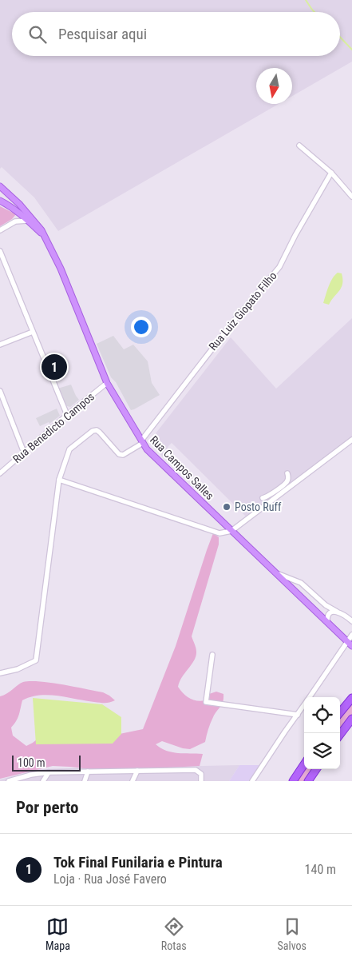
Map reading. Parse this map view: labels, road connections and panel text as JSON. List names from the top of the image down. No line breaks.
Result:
{"streets":{"main road":["Rua Campos Salles"],"street":["Rua Luiz Giopato Filho","Rua Benedicto Campos"]},"crossings":[["Rua Luiz Giopato Filho","Rua Campos Salles"],["Rua Benedicto Campos","Rua Campos Salles"]],"places":["Posto Ruff"],"scale_bar":"100 m","north":"bottom","page":{"search":"Pesquisar aqui","pins":"1","scale":"100 m","heading":"Por perto","list":[{"mark":"1","name":"Tok Final Funilaria e Pintura","note":"Loja · Rua José Favero","value":"140 m"}],"nav":["Mapa","Rotas","Salvos"]}}
